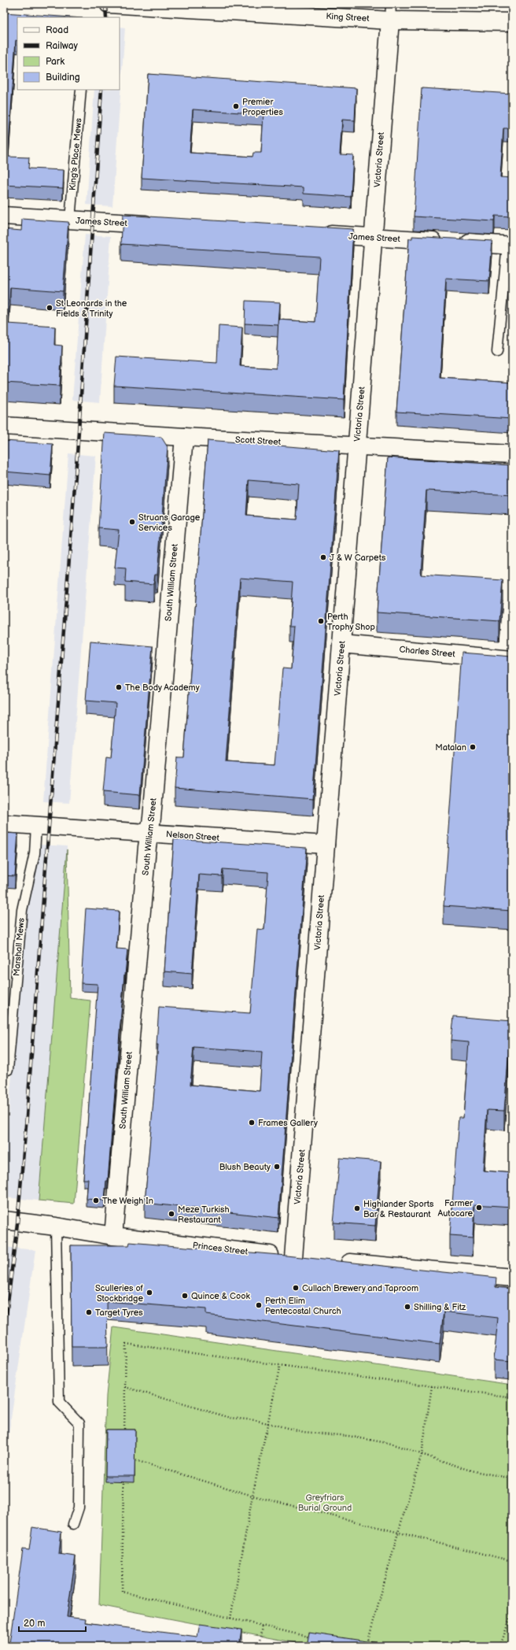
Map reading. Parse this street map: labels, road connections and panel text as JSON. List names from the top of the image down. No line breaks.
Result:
{"streets":{"street":["King Street","Victoria Street","James Street","Scott Street","South William Street","Charles Street","Nelson Street","Princes Street"],"lane":["King's Place Mews","Marshall Mews"]},"crossings":[["King Street","Victoria Street"],["King's Place Mews","James Street"],["Victoria Street","James Street"],["Victoria Street","Scott Street"],["Victoria Street","Charles Street"],["Victoria Street","Nelson Street"],["Victoria Street","Princes Street"],["Scott Street","South William Street"],["South William Street","Nelson Street"],["South William Street","Princes Street"],["Nelson Street","Marshall Mews"]],"parks":["Greyfriars Burial Ground"],"places":["Premier Properties","St Leonards in the Fields & Trinity","Struans Garage Services","J & W Carpets","Perth Trophy Shop","The Body Academy","Matalan","Frames Gallery","Blush Beauty","The Weigh In","Farmer Autocare","Highlander Sports Bar & Restaurant","Meze Turkish Restaurant","Cullach Brewery and Taproom","Sculleries of Stockbridge","Quince & Cook","Perth Elim Pentecostal Church","Shilling & Fitz","Target Tyres"],"legend":["Road","Railway","Park","Building"],"scale_bar":"20 m"}
